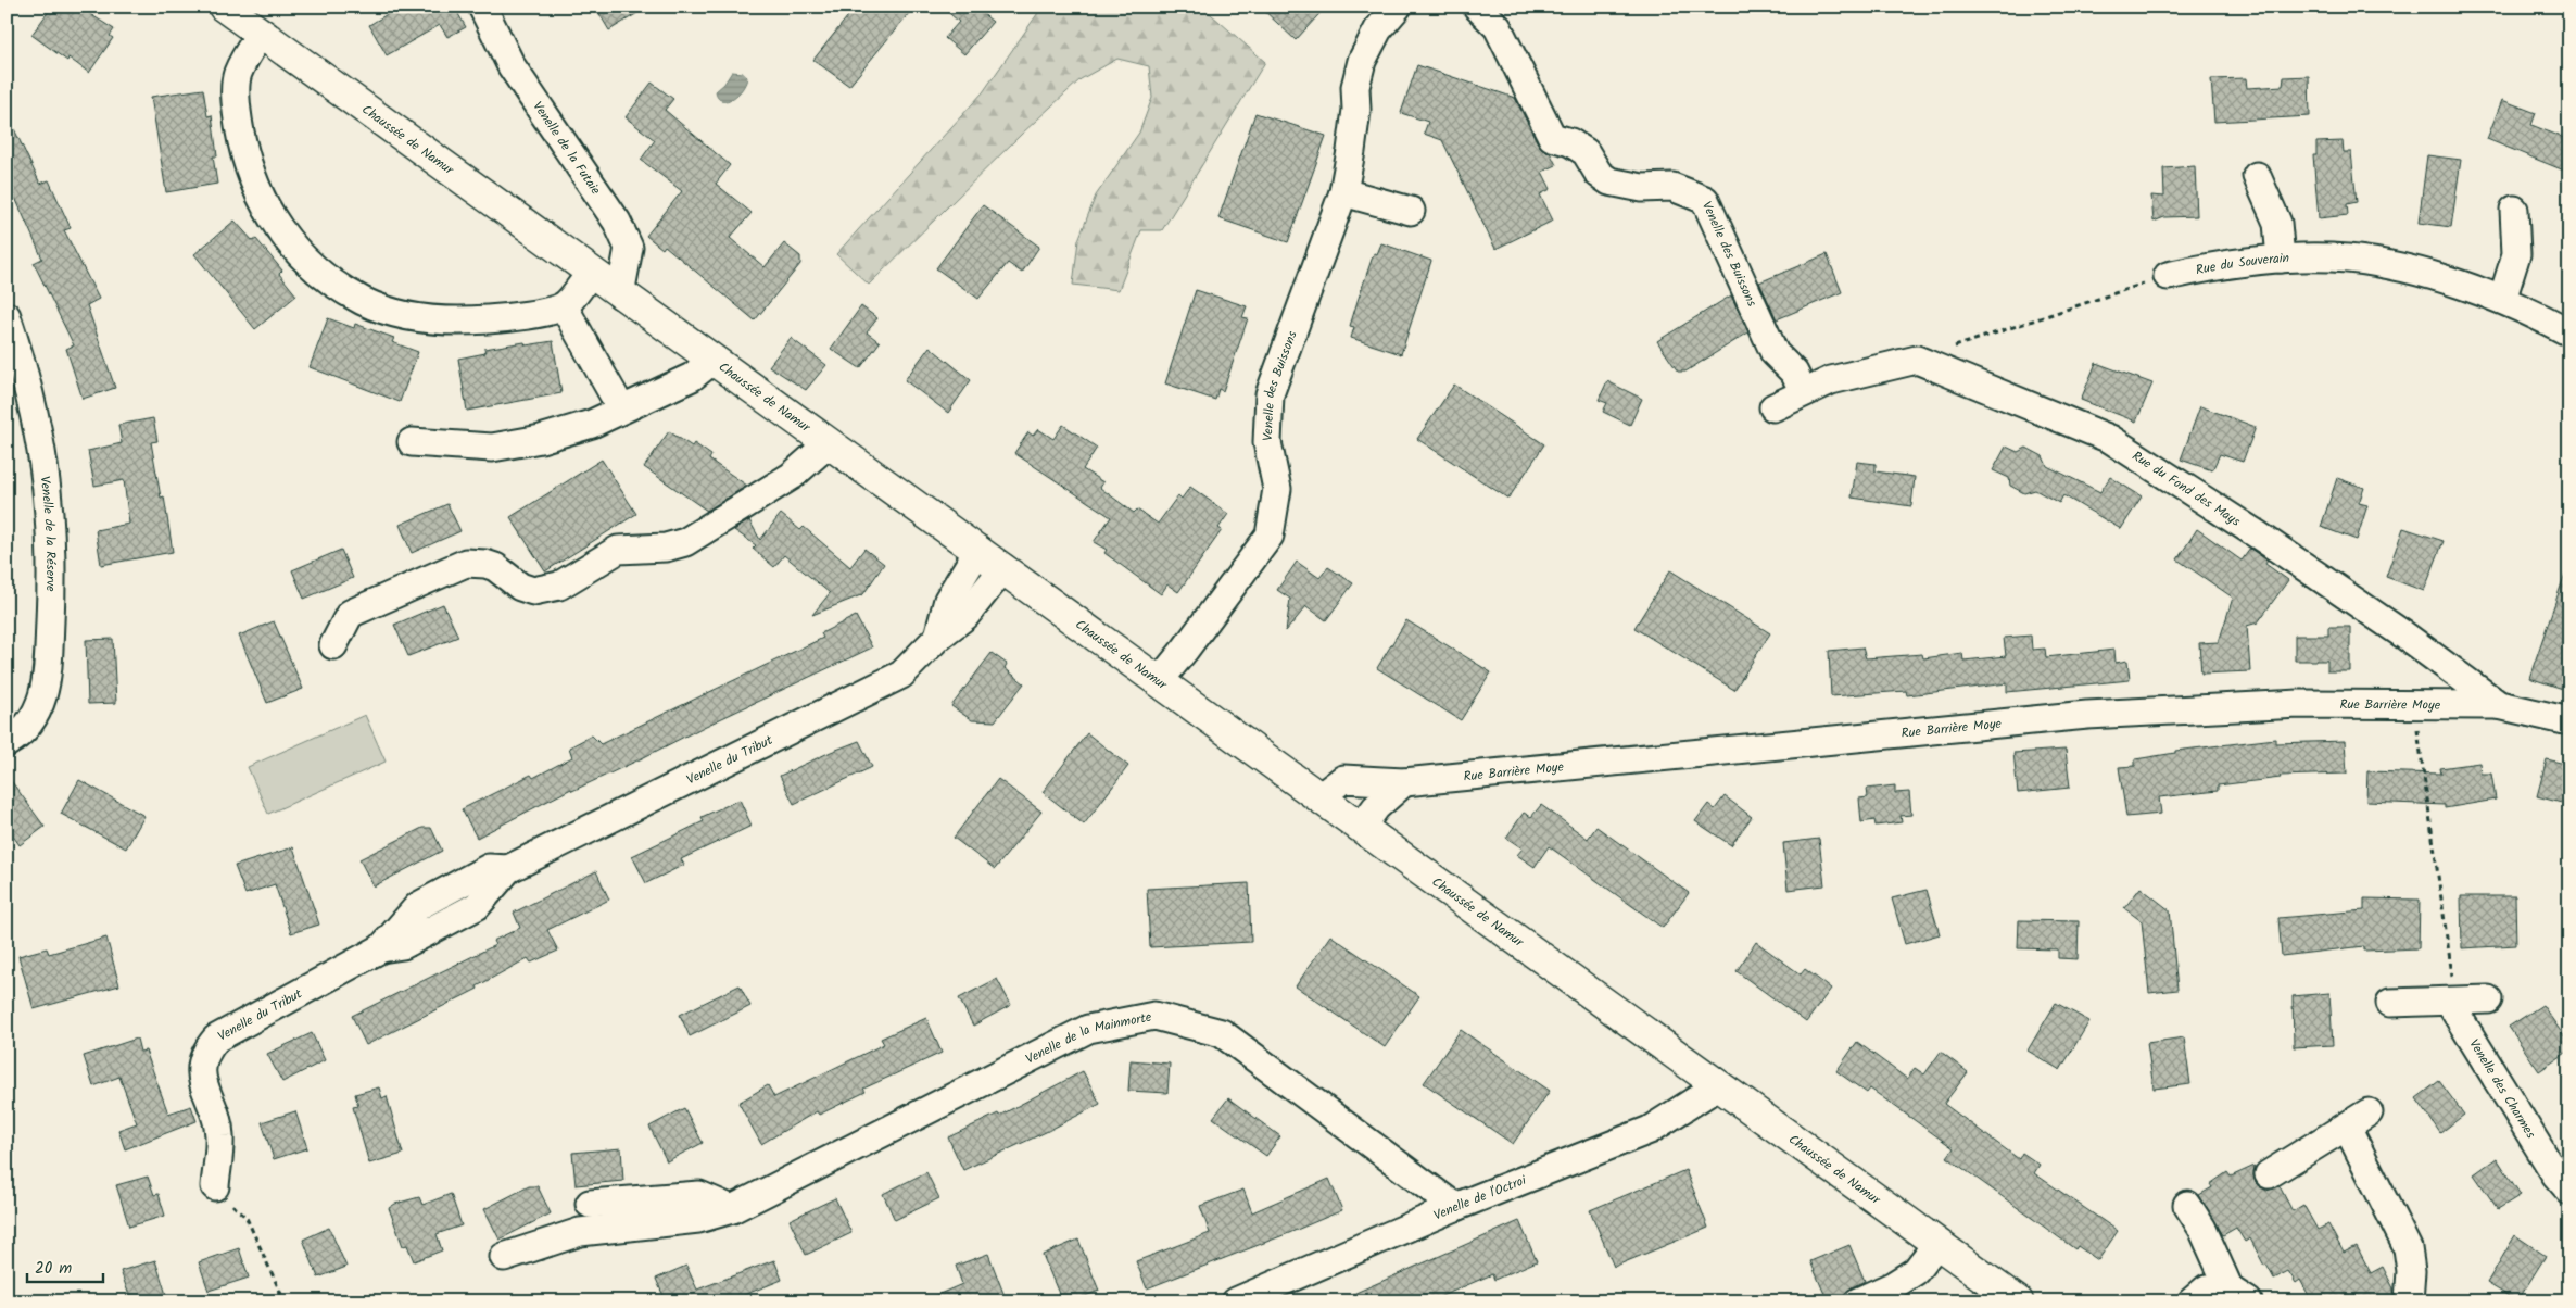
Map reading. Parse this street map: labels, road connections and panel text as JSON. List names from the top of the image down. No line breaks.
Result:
{"streets":{"main road":["Chaussée de Namur"],"street":["Venelle de la Futaie","Venelle des Buissons","Rue du Souverain","Rue du Fond des Mays","Venelle de la Réserve","Rue Barrière Moye","Venelle du Tribut","Venelle de la Mainmorte","Venelle des Charmes","Venelle de l'Octroi"]},"crossings":[["Chaussée de Namur","Venelle de la Futaie"],["Chaussée de Namur","Venelle des Buissons"],["Chaussée de Namur","Rue Barrière Moye"],["Chaussée de Namur","Venelle du Tribut"],["Chaussée de Namur","Venelle de l'Octroi"],["Rue du Fond des Mays","Rue Barrière Moye"],["Venelle de la Mainmorte","Venelle de l'Octroi"]],"scale_bar":"20 m"}
